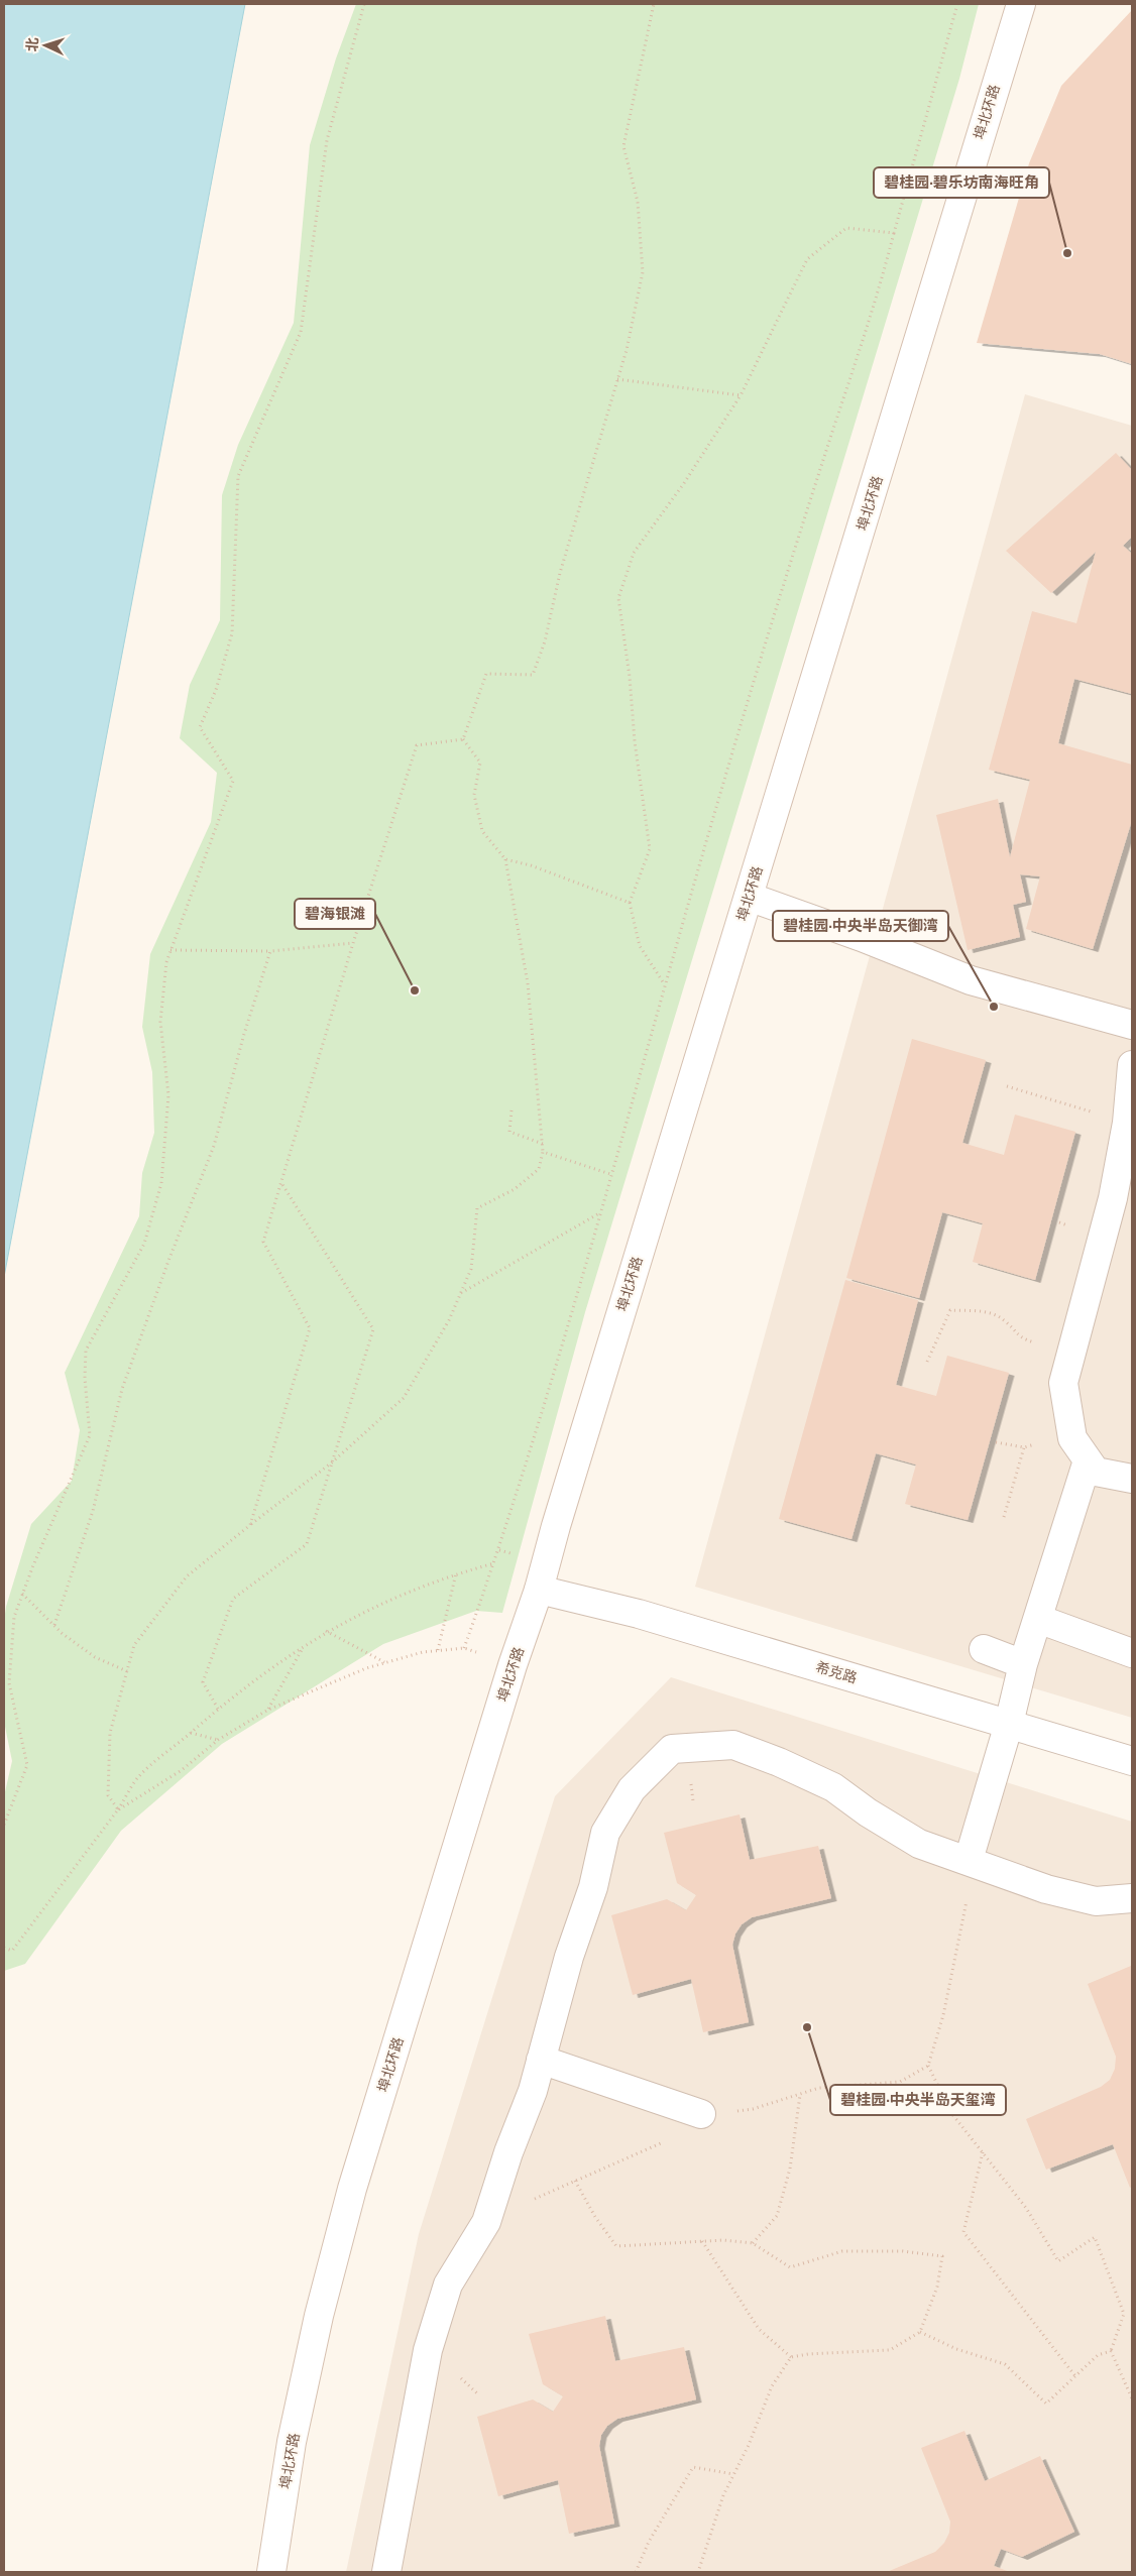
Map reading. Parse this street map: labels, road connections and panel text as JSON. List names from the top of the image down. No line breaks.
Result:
{"streets":{"street":["埠北环路","希克路"]},"crossings":[["埠北环路","希克路"]],"places":["碧桂园·碧乐坊南海旺角","碧海银滩","碧桂园·中央半岛天御湾","碧桂园·中央半岛天玺湾"],"north":"left"}
